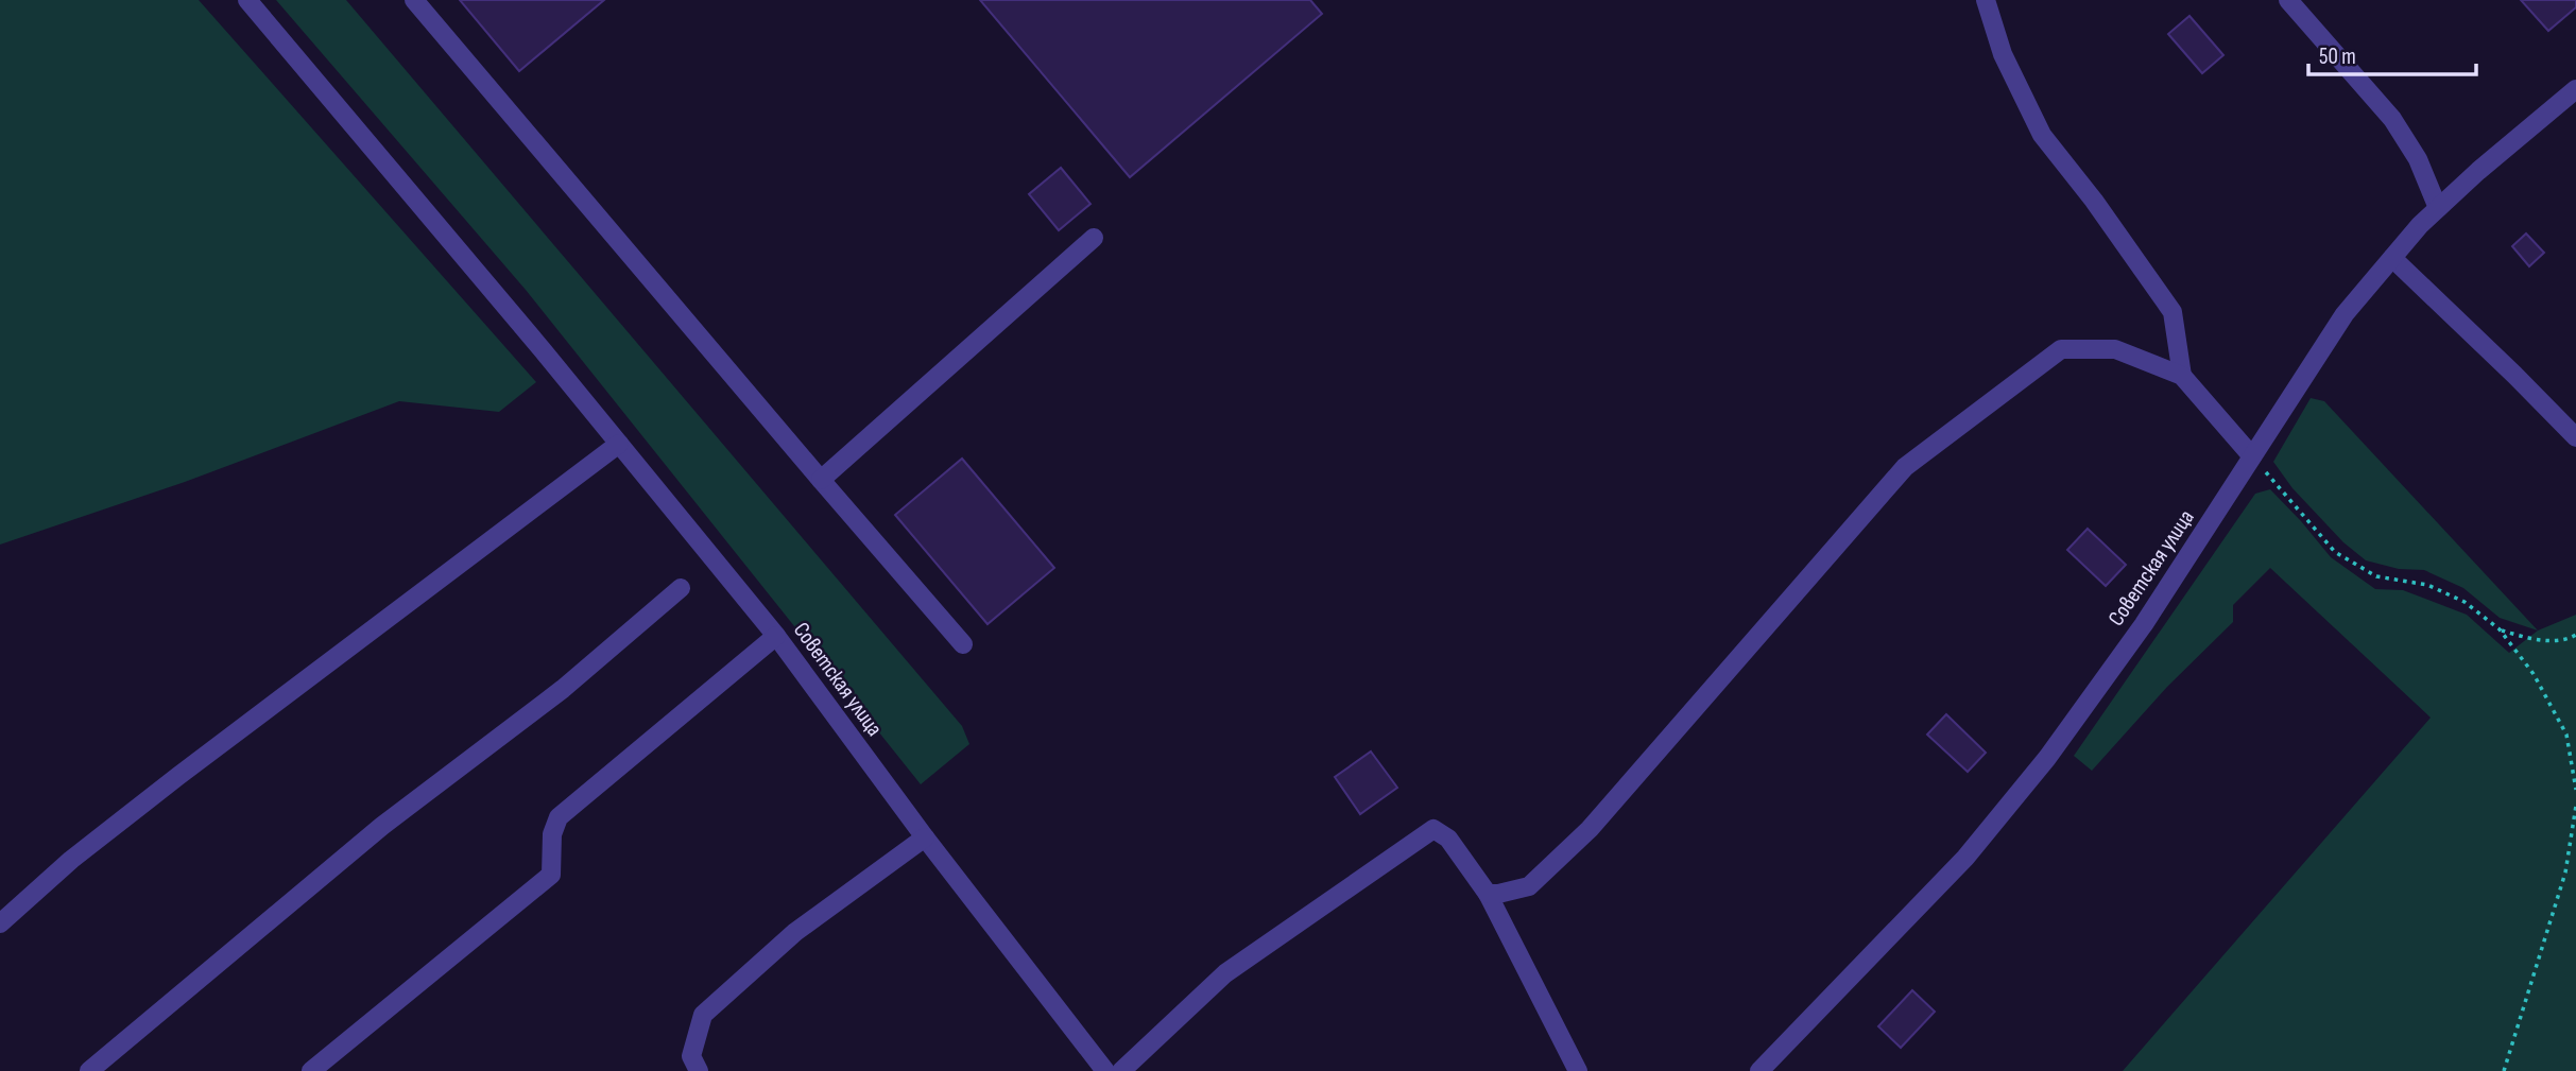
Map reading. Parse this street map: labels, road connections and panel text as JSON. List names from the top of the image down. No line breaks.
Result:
{"streets":{"street":["Советская улица"]},"scale_bar":"50 m"}
